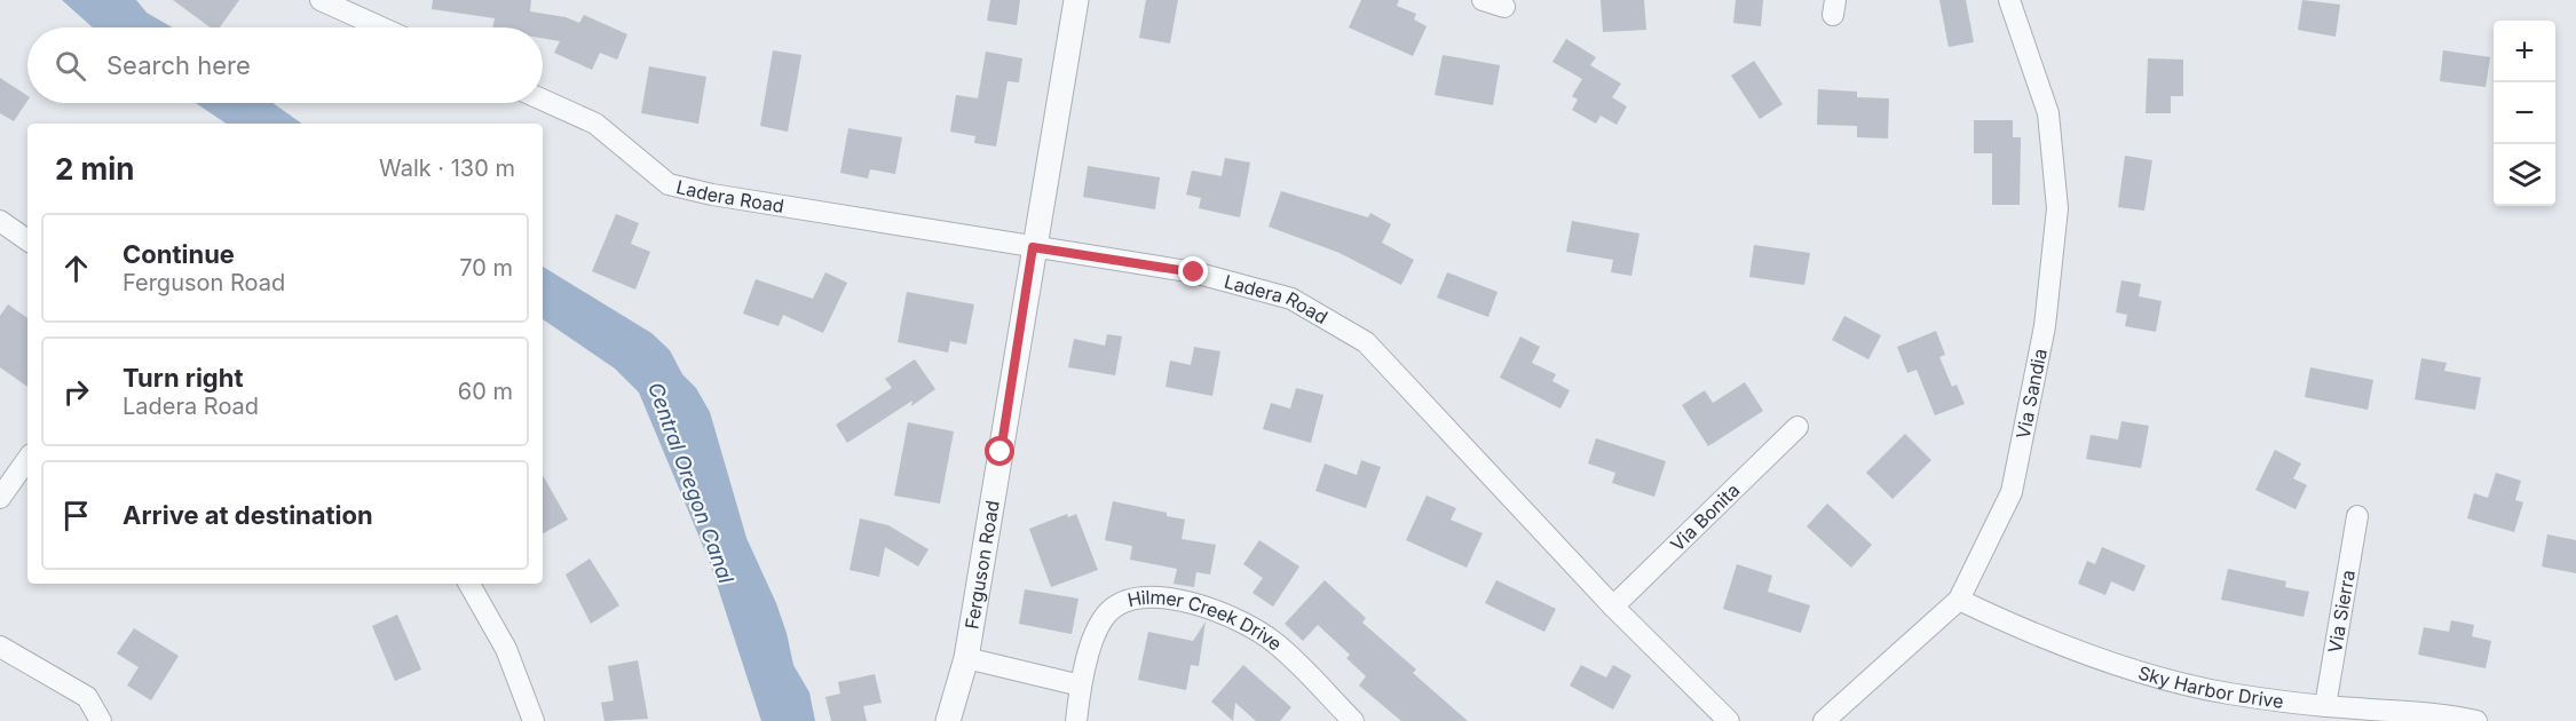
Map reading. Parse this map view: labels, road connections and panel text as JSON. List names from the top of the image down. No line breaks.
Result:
{"streets":{"street":["Ladera Road","Via Sandia","Via Bonita","Ferguson Road","Via Sierra","Hilmer Creek Drive","Sky Harbor Drive"]},"crossings":[["Ladera Road","Via Bonita"],["Ladera Road","Ferguson Road"],["Via Sandia","Sky Harbor Drive"],["Via Sierra","Sky Harbor Drive"]],"water":["Central Oregon Canal"],"page":{"map_buttons":["+","−"],"search":"Search here","heading":["2 min","Walk · 130 m"],"list":[["Continue","Ferguson Road","70 m"],["Turn right","Ladera Road","60 m"],"Arrive at destination"]}}
